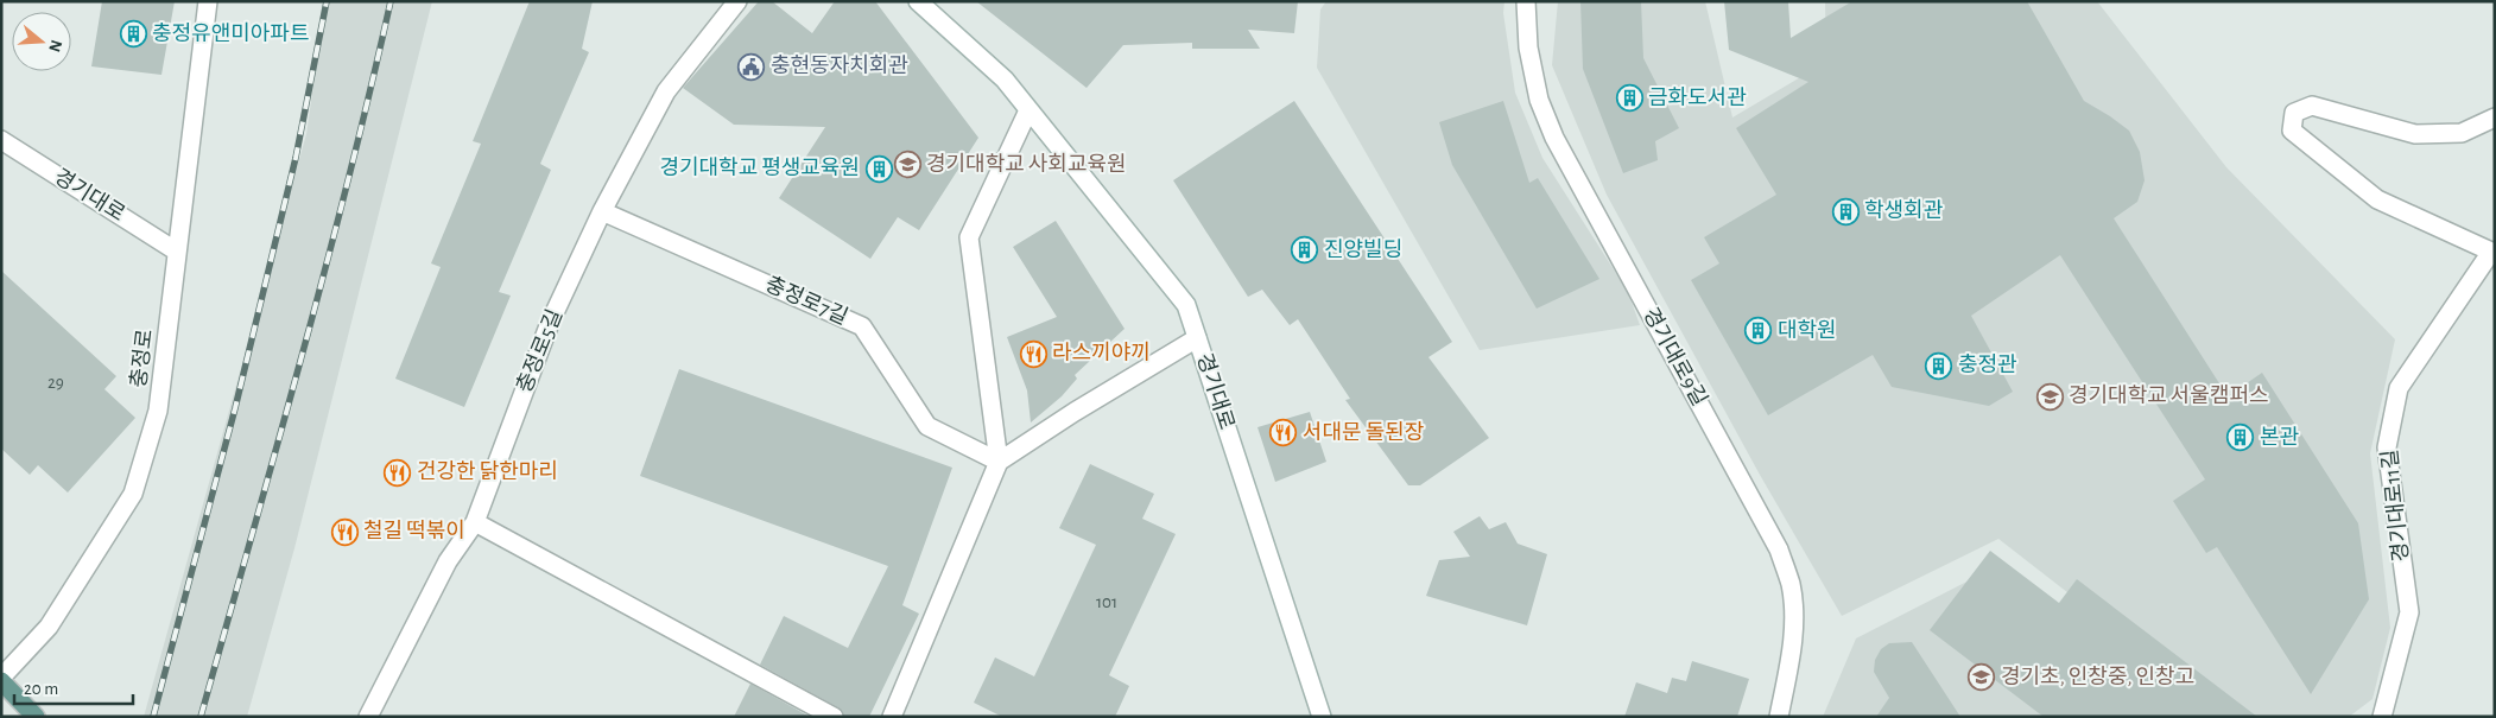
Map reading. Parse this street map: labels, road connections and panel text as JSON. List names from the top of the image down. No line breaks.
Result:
{"streets":{"main road":["충정로"],"street":["경기대로","충정로7길","충정로5길","경기대로9길","경기대로11길"]},"crossings":[["경기대로","충정로"],["충정로7길","충정로5길"]],"places":{"building":["충정유앤미아파트","금화도서관","경기대학교 평생교육원","학생회관","진양빌딩","대학원","충정관","본관"],"public building":["충현동자치회관"],"school or university":["경기대학교 사회교육원","경기대학교 서울캠퍼스","경기초, 인창중, 인창고"],"restaurant":["라스끼야끼","서대문 돌된장","건강한 닭한마리","철길 떡볶이"]},"house_numbers":["29","101"],"scale_bar":"20 m","north":"right"}
